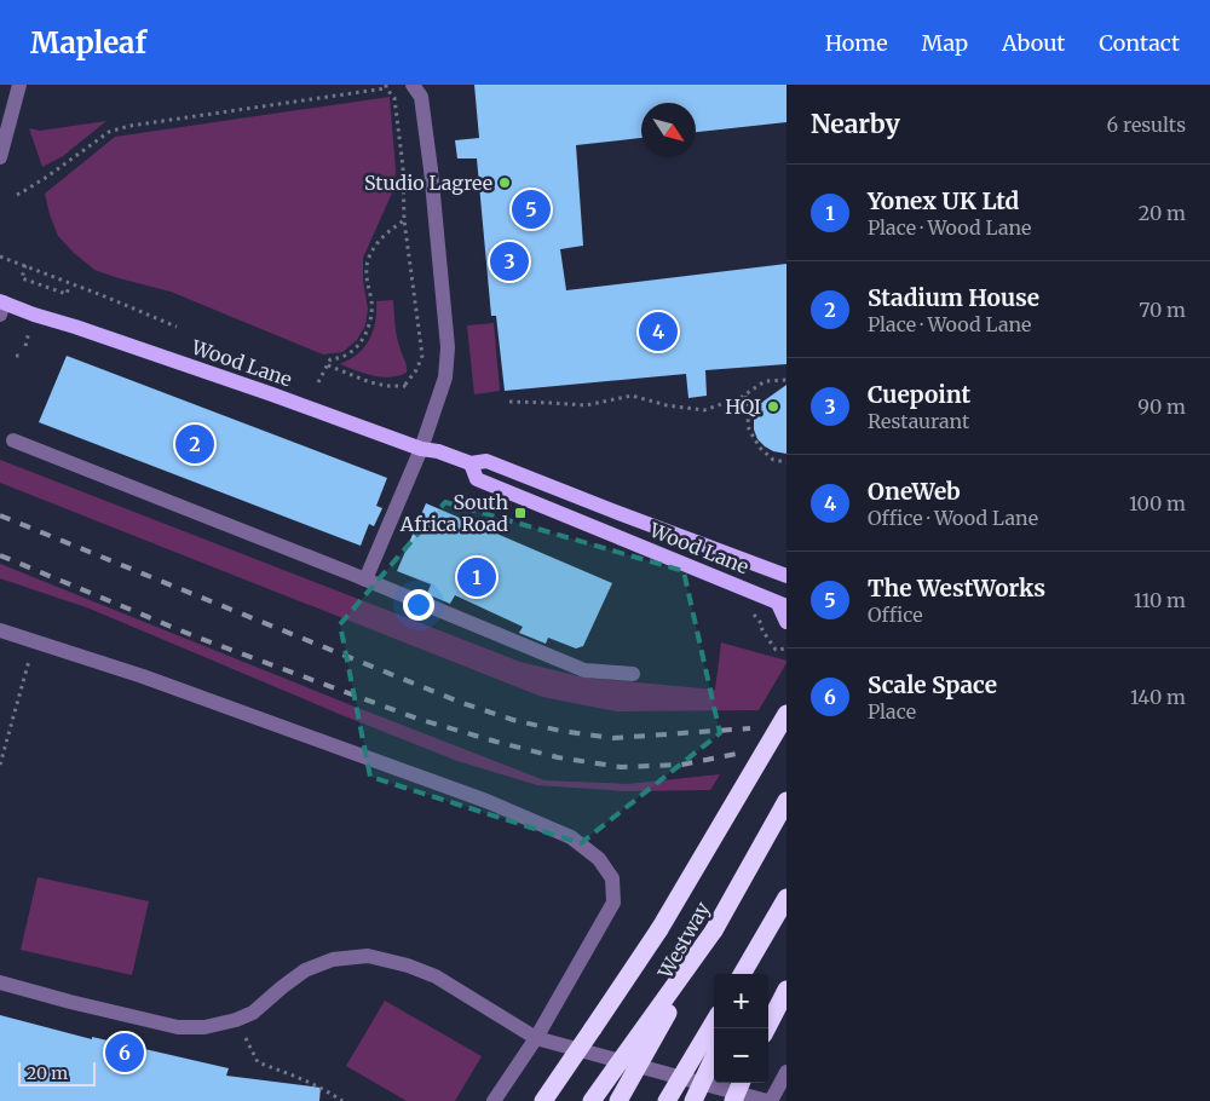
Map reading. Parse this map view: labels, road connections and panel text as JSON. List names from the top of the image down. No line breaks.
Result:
{"streets":{"highway":["Westway"],"main road":["Wood Lane"]},"places":{"other":["Studio Lagree","HQI"],"transit":["South Africa Road"]},"scale_bar":"20 m","north":"bottom right","page":{"header":"Mapleaf","nav":["Home","Map","About","Contact"],"heading":["Nearby","6 results"],"list":[{"mark":"1","name":"Yonex UK Ltd","note":"Place · Wood Lane","value":"20 m"},{"mark":"2","name":"Stadium House","note":"Place · Wood Lane","value":"70 m"},{"mark":"3","name":"Cuepoint","note":"Restaurant","value":"90 m"},{"mark":"4","name":"OneWeb","note":"Office · Wood Lane","value":"100 m"},{"mark":"5","name":"The WestWorks","note":"Office","value":"110 m"},{"mark":"6","name":"Scale Space","note":"Place","value":"140 m"}],"pins":["5","3","4","2","1","6"],"map_buttons":["+","−"],"scale":"20 m"}}
